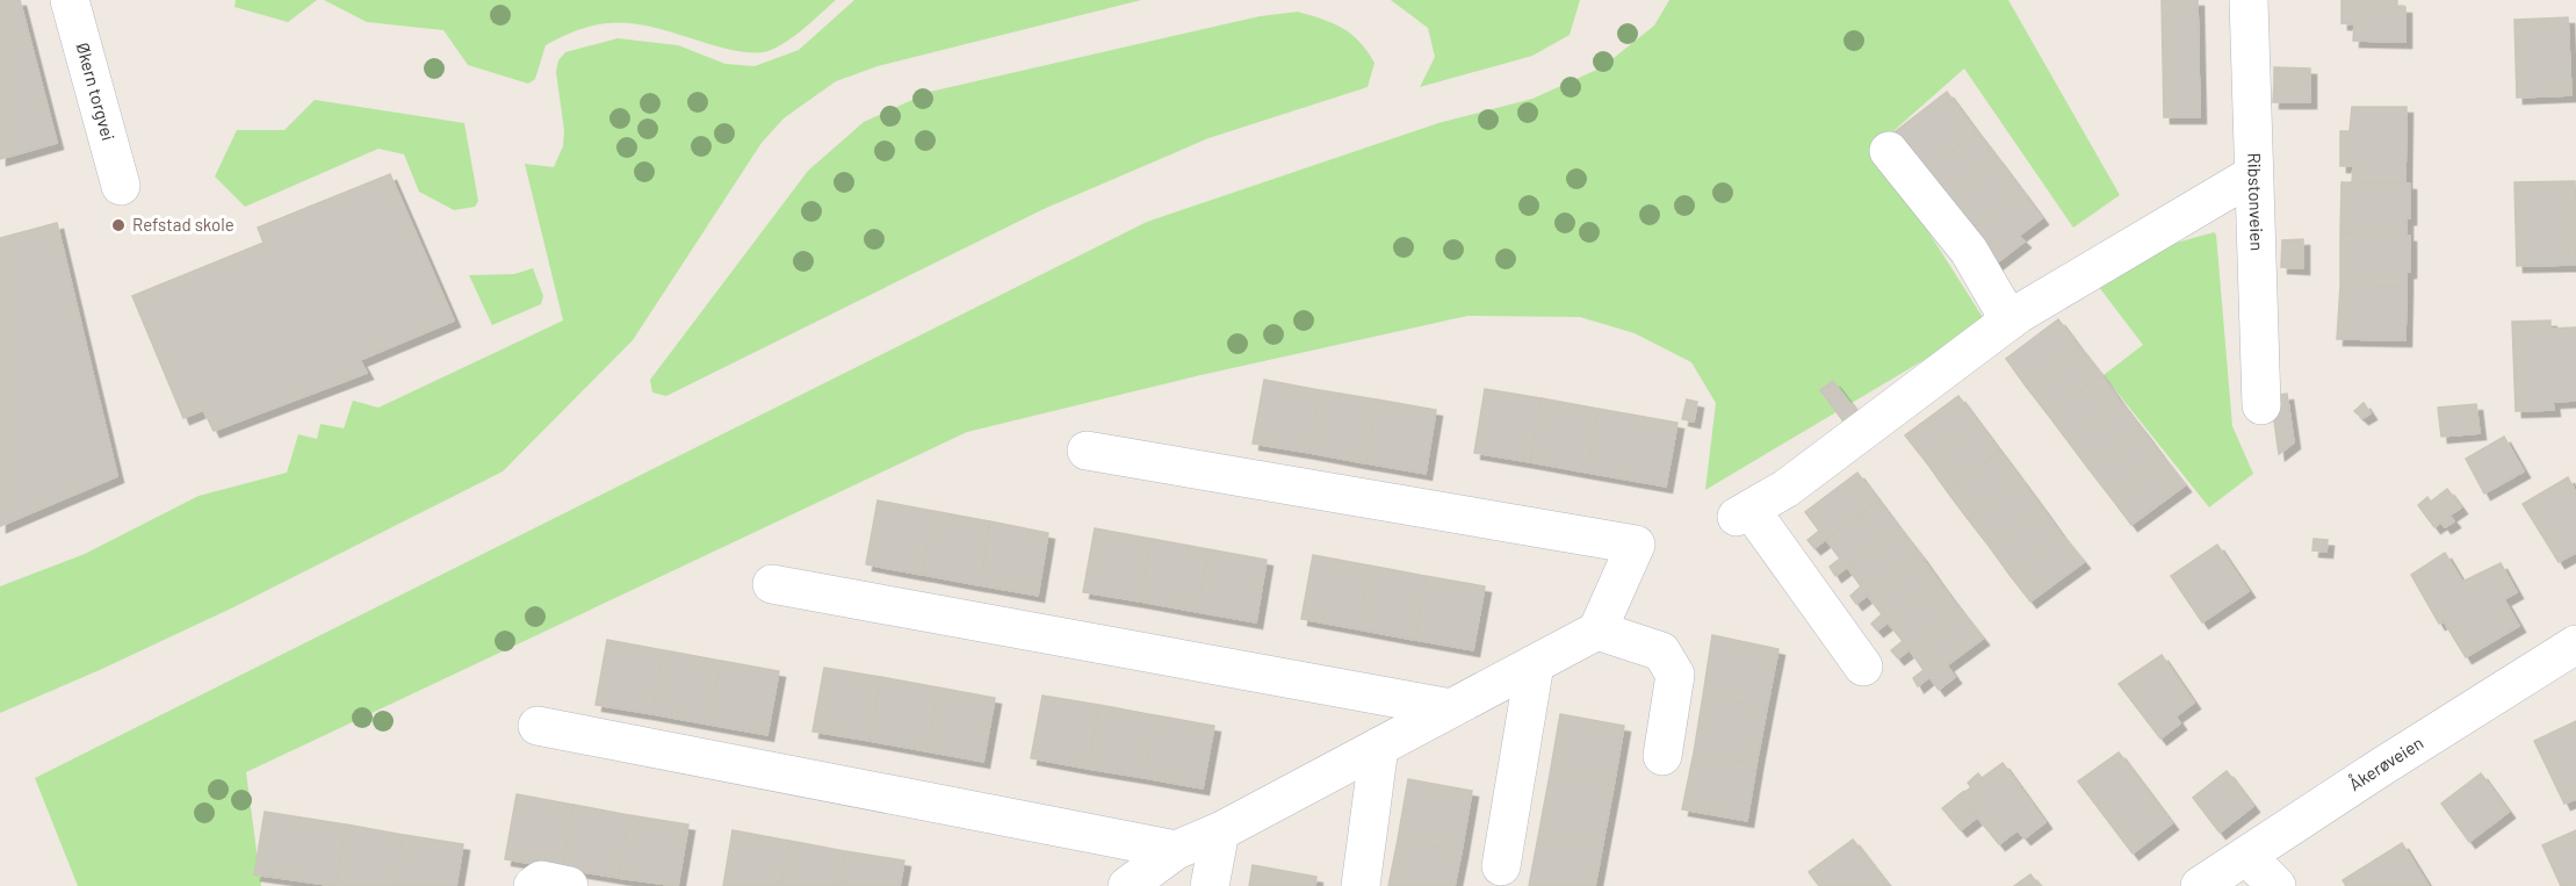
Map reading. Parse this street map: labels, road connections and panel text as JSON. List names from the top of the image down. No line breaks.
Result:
{"streets":{"street":["Økern torgvei","Ribstonveien","Åkerøveien"]},"places":["Refstad skole"]}
